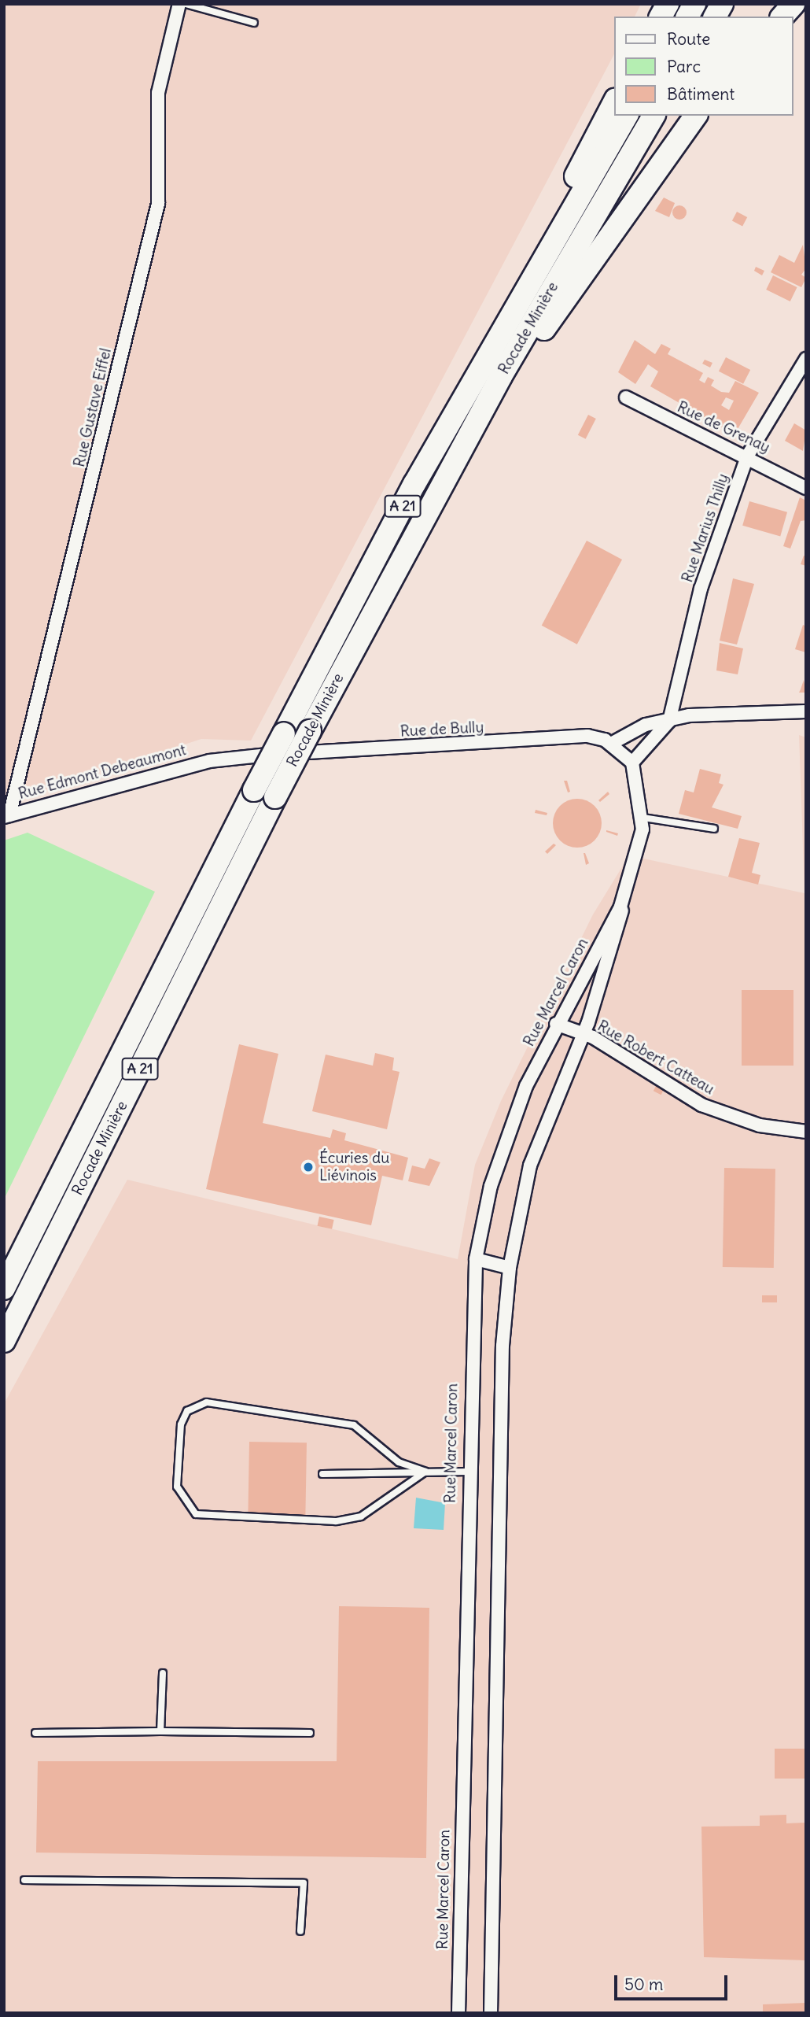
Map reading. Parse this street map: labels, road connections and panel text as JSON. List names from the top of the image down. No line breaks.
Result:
{"streets":{"highway":["Rocade Minière","A 21"],"street":["Rue Gustave Eiffel","Rue de Grenay","Rue Marius Thilly","Rue de Bully","Rue Edmont Debeaumont","Rue Marcel Caron","Rue Robert Catteau"]},"crossings":[["Rue Gustave Eiffel","Rue Edmont Debeaumont"],["Rue de Grenay","Rue Marius Thilly"],["Rue de Bully","Rue Edmont Debeaumont"],["Rue Marcel Caron","Rue Robert Catteau"]],"places":["Écuries du Liévinois"],"legend":["Route","Parc","Bâtiment"],"scale_bar":"50 m"}
